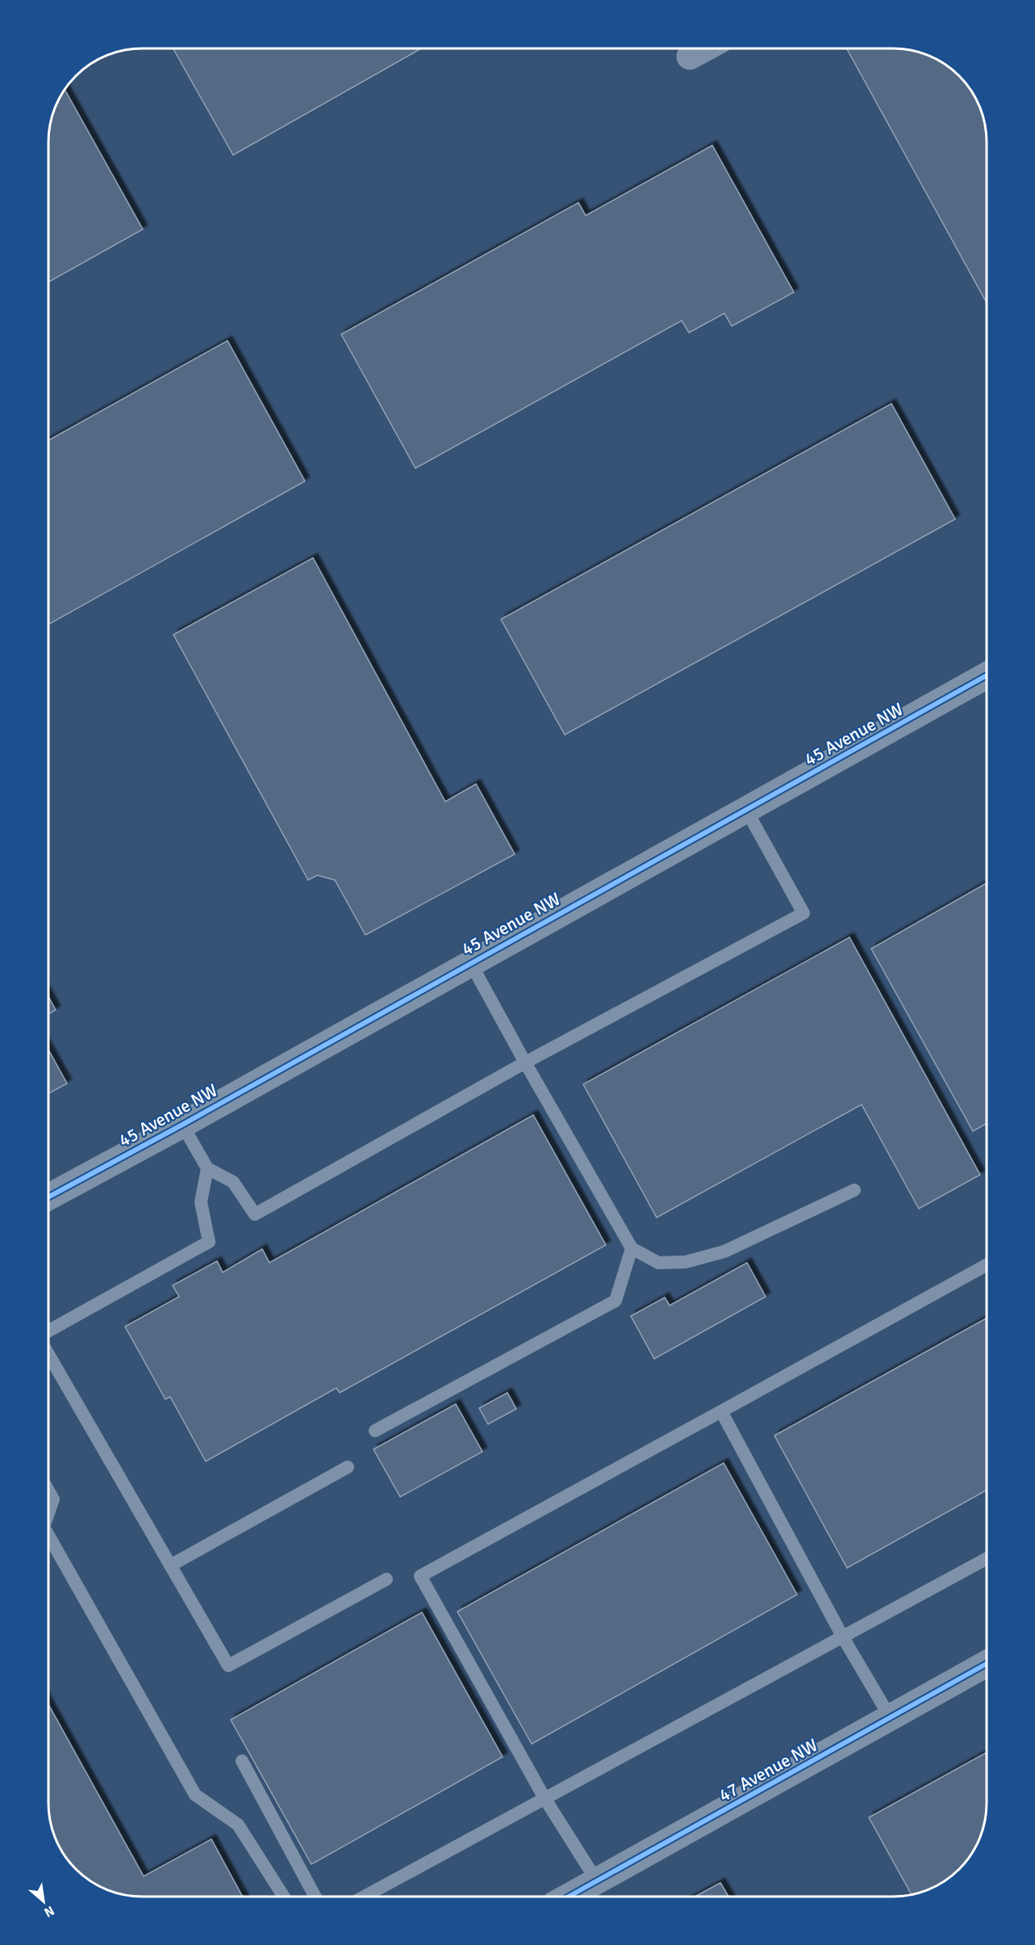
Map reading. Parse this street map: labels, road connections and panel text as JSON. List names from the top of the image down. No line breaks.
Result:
{"streets":{"street":["45 Avenue NW","47 Avenue NW"]},"north":"bottom right"}
